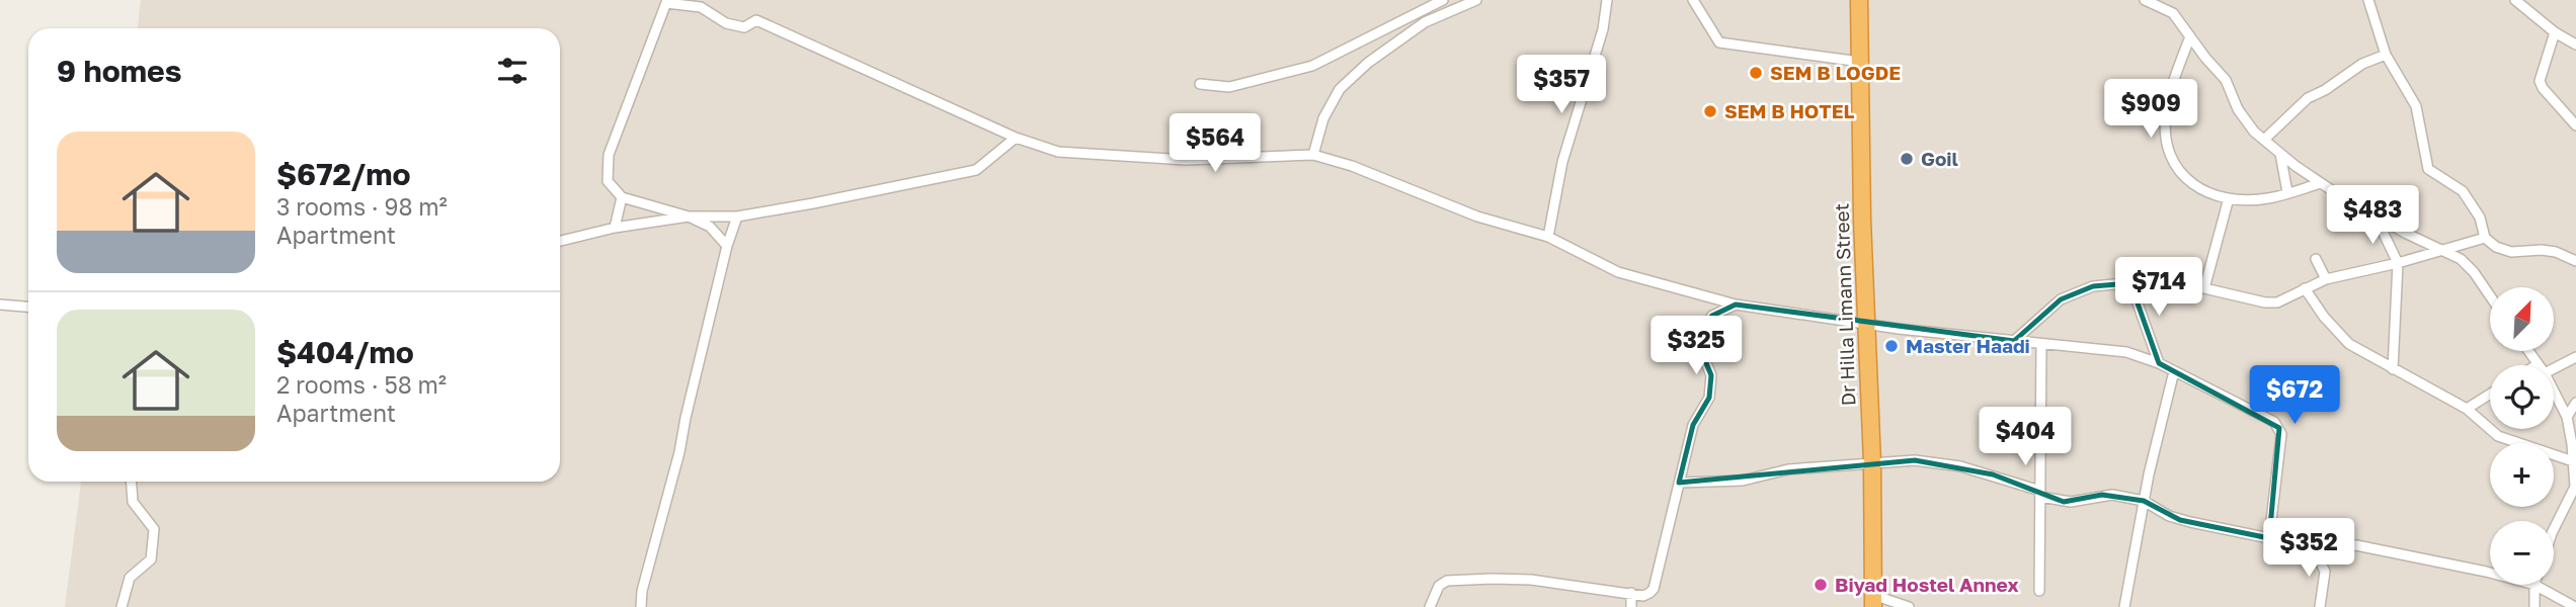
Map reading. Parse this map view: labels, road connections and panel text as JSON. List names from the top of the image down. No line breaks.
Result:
{"streets":{"highway":["Dr Hilla Limann Street"]},"places":["SEM B LOGDE","SEM B HOTEL","Goil","Master Haadi","Biyad Hostel Annex"],"north":"top right","page":{"heading":"9 homes","price":["$357","$909","$564","$483","$714","$325","$672","$404","$352"],"list":[{"name":"$672/mo","note":"3 rooms · 98 m² · Apartment"},{"name":"$404/mo","note":"2 rooms · 58 m² · Apartment"}],"map_buttons":["+","−"]}}
